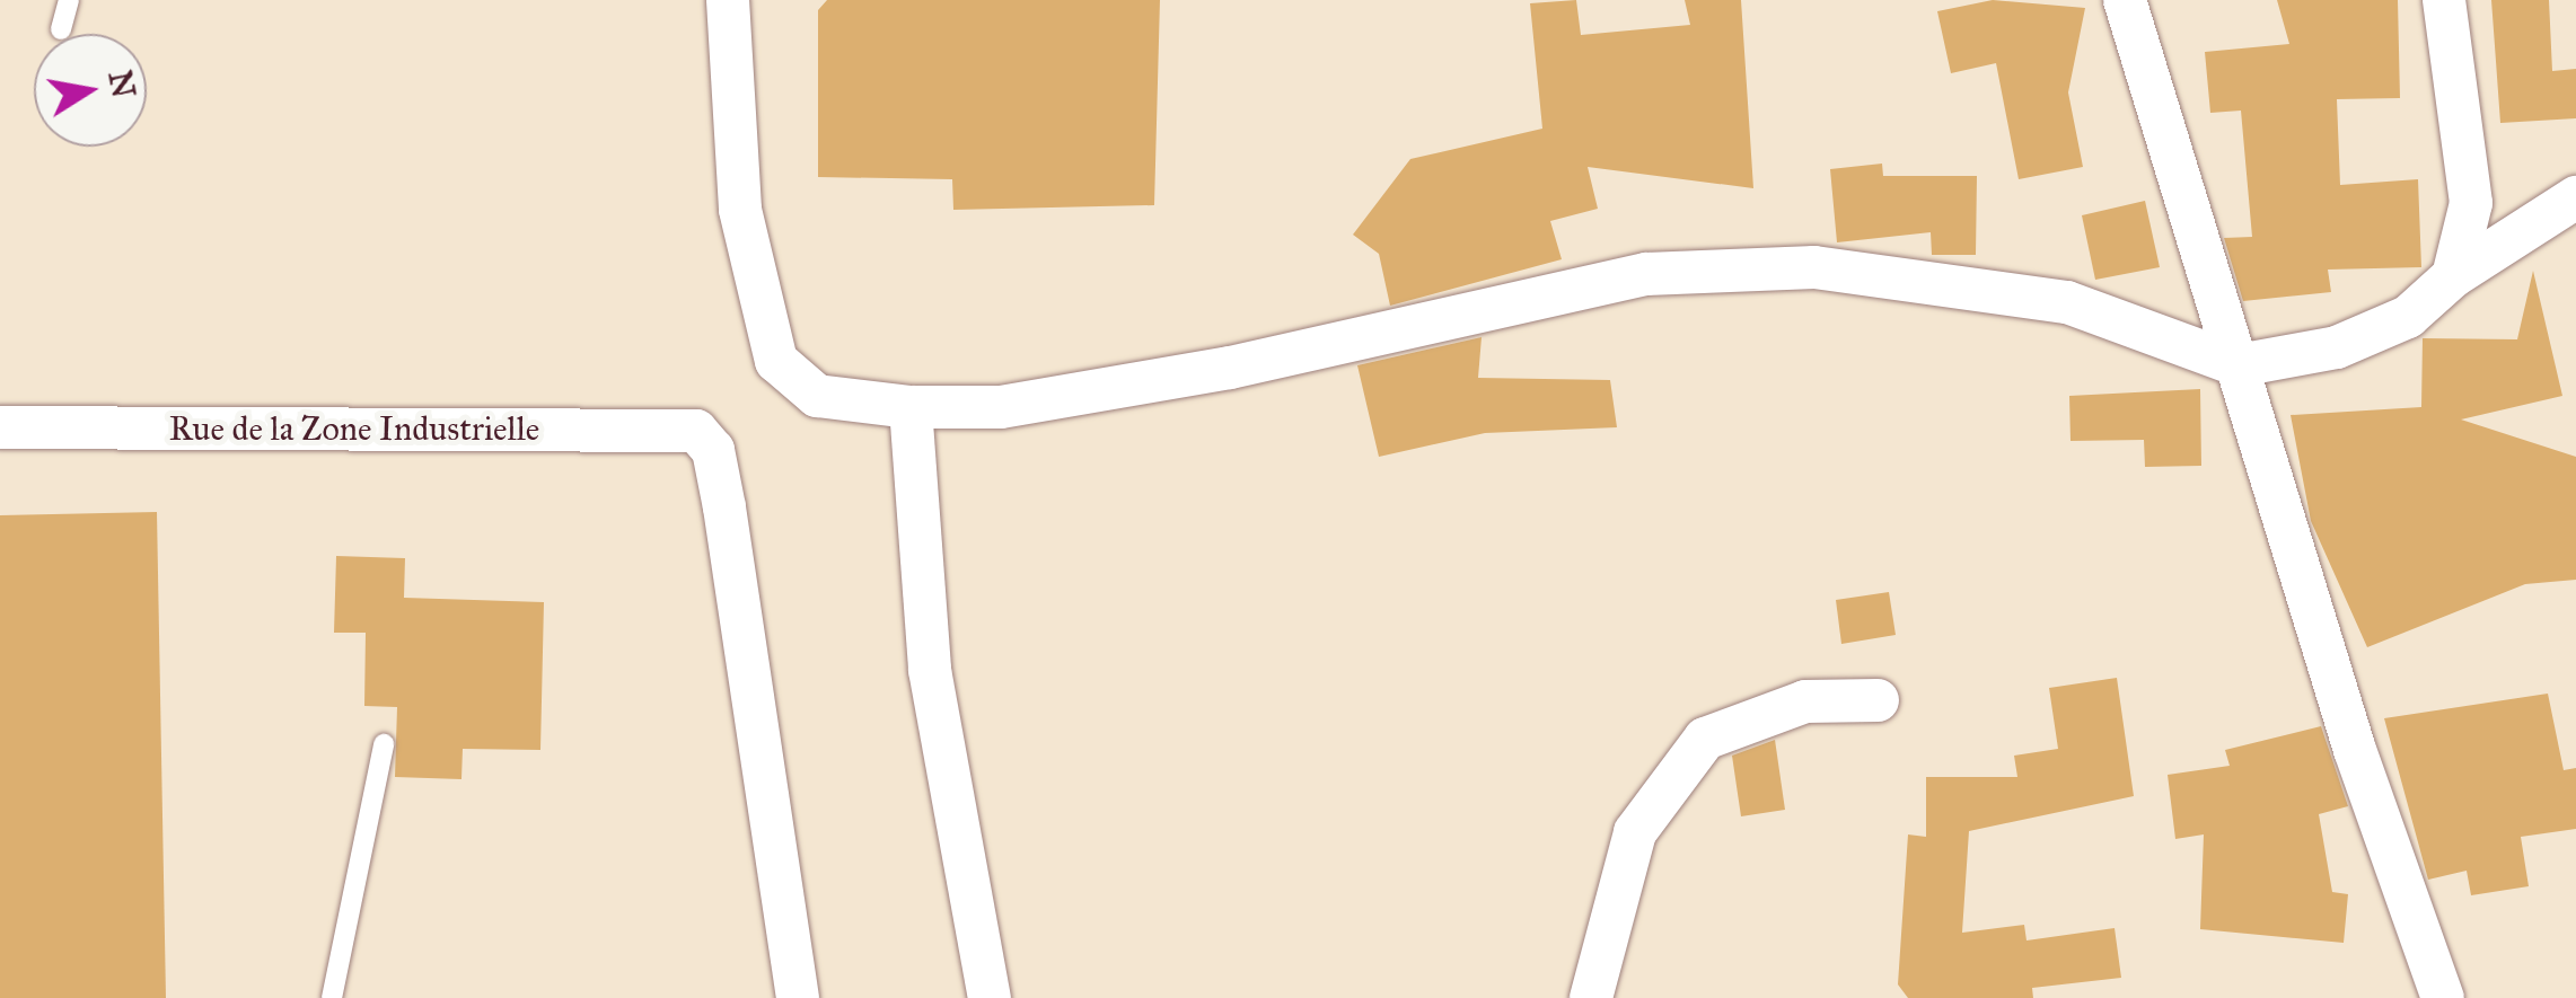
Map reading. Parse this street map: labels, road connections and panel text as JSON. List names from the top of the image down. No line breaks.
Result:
{"streets":{"street":["Rue de la Zone Industrielle"]},"north":"right"}
